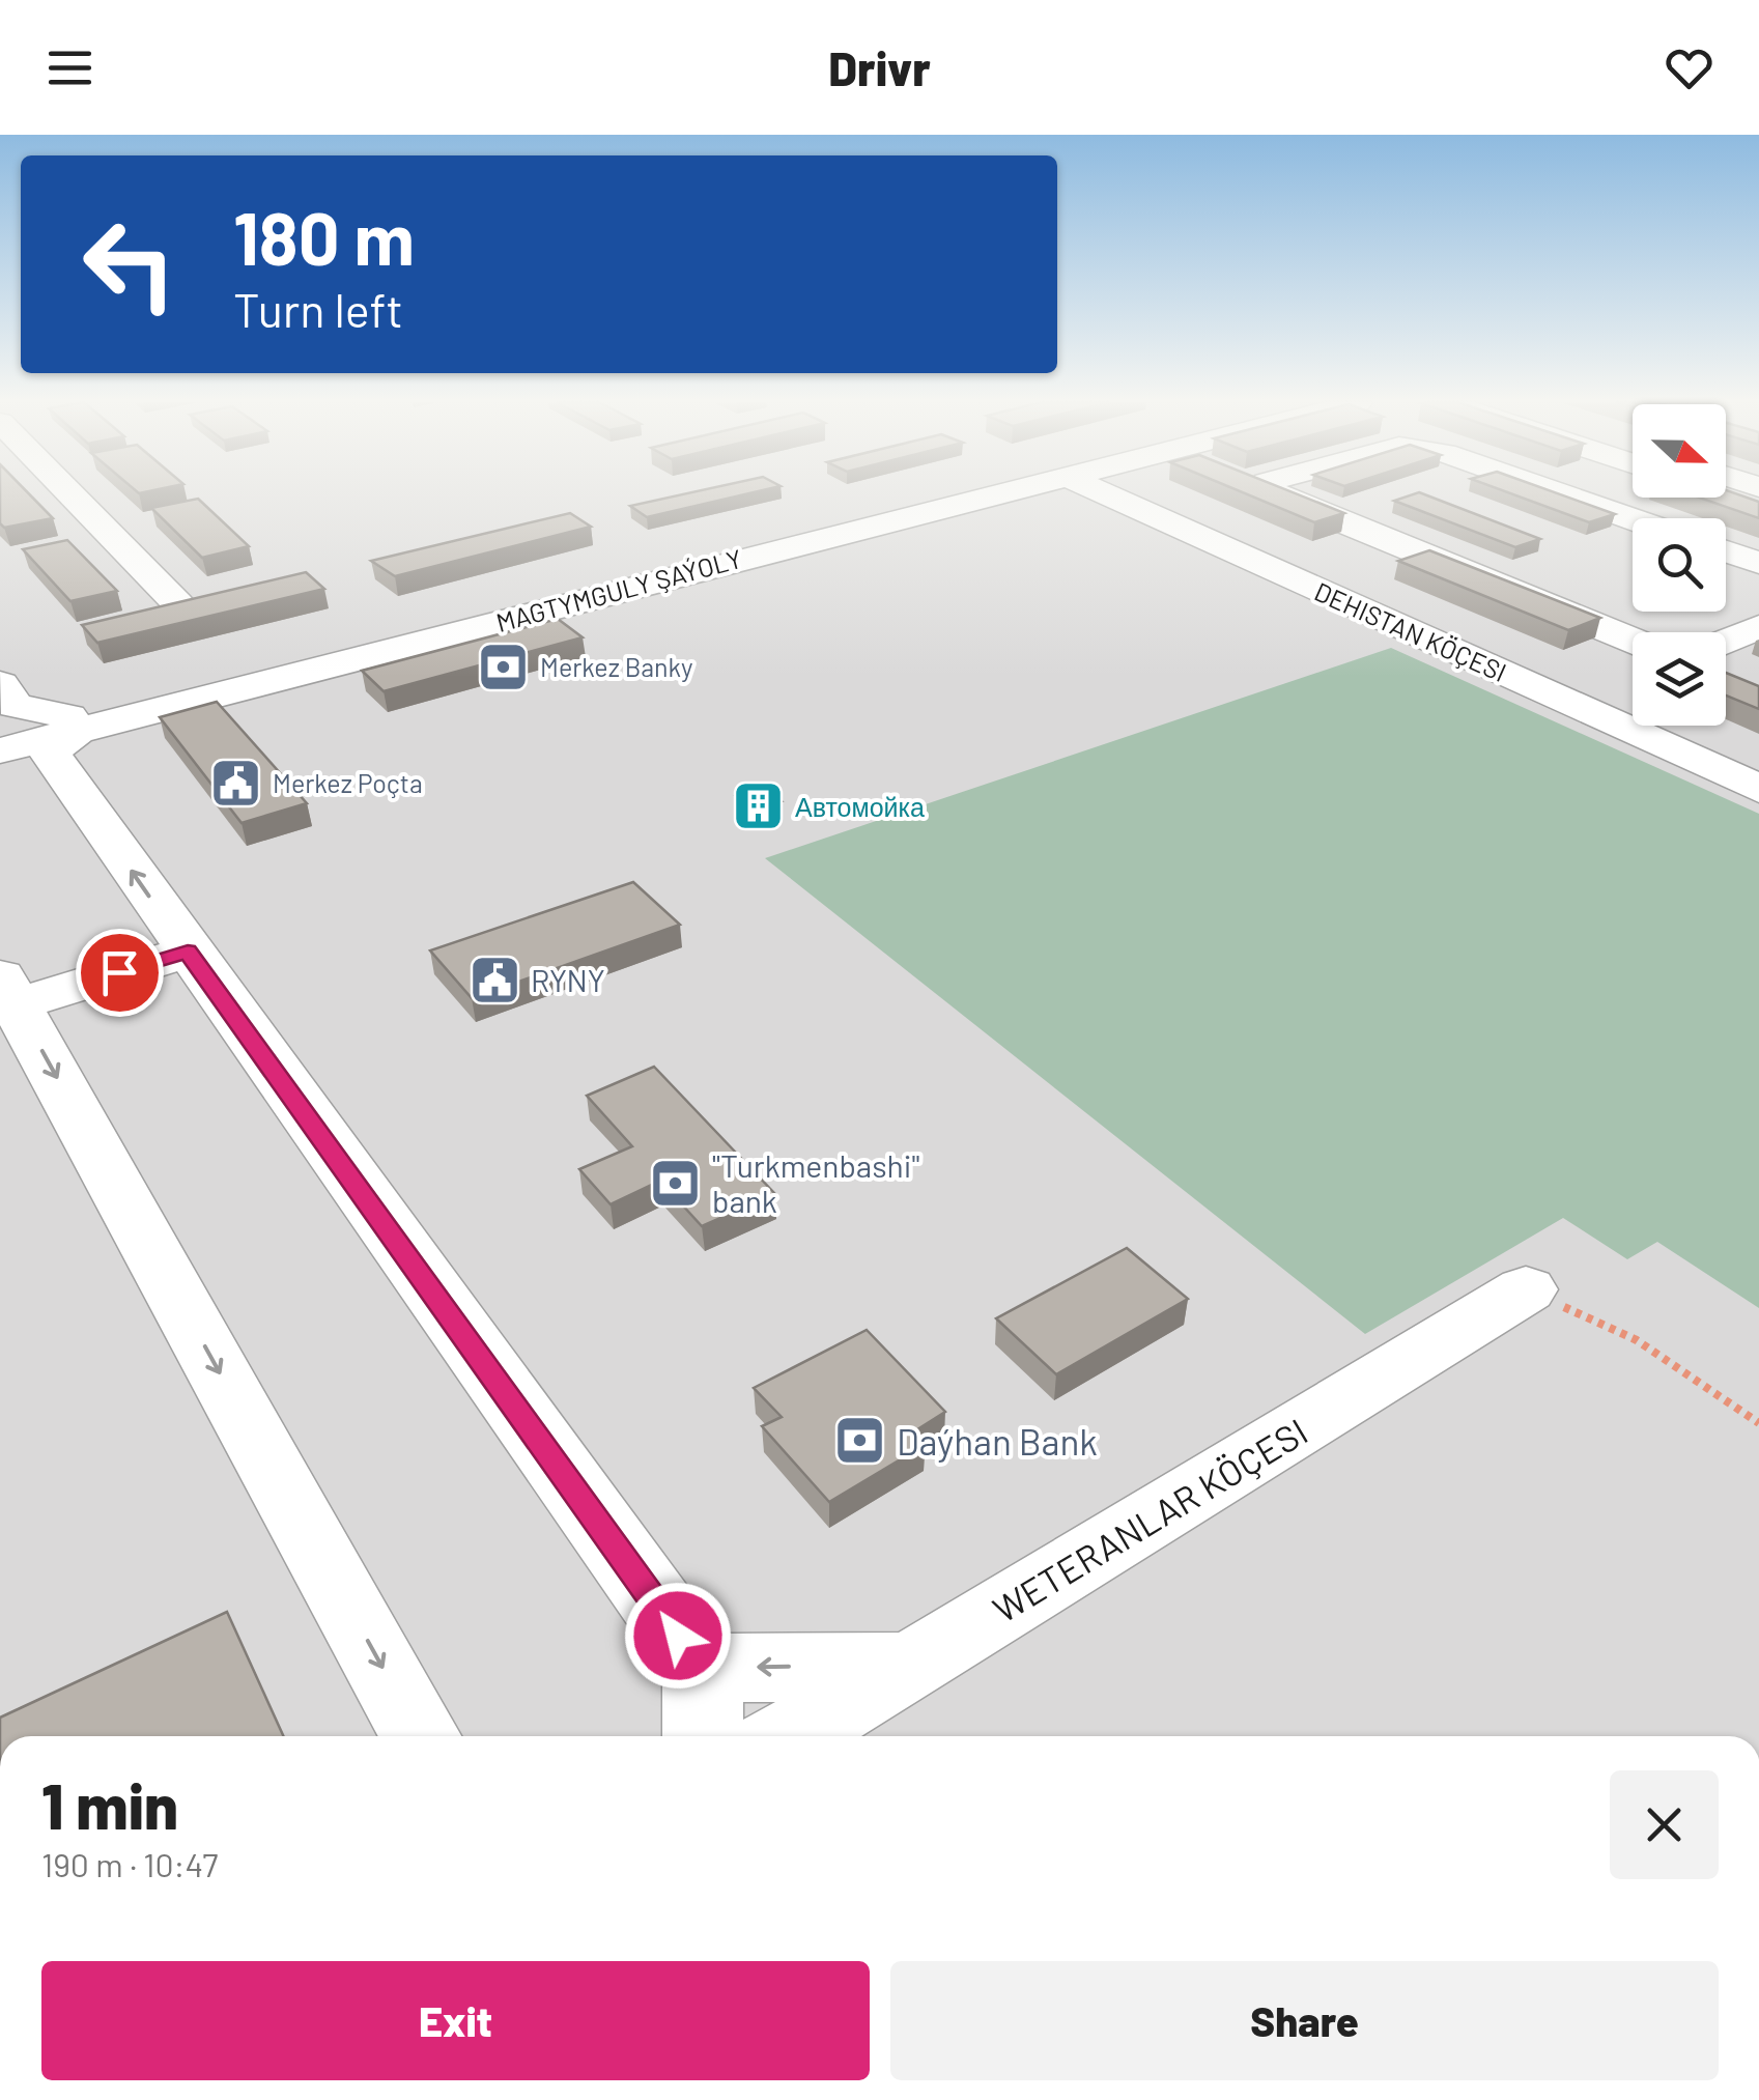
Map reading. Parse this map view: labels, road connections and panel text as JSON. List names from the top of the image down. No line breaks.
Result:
{"streets":{"street":["MAGTYMGULY ŞAÝOLY","DEHISTAN KÖÇESI","WETERANLAR KÖÇESI"]},"places":{"bank":["Merkez Banky","\"Turkmenbashi\" bank","Daýhan Bank"],"public building":["Merkez Poçta","RYNY"],"building":["Автомойка"]},"north":"right","page":{"header":"Drivr","turn":["180 m","Turn left"],"heading":["1 min","190 m · 10:47"],"buttons":["Exit","Share"]}}
